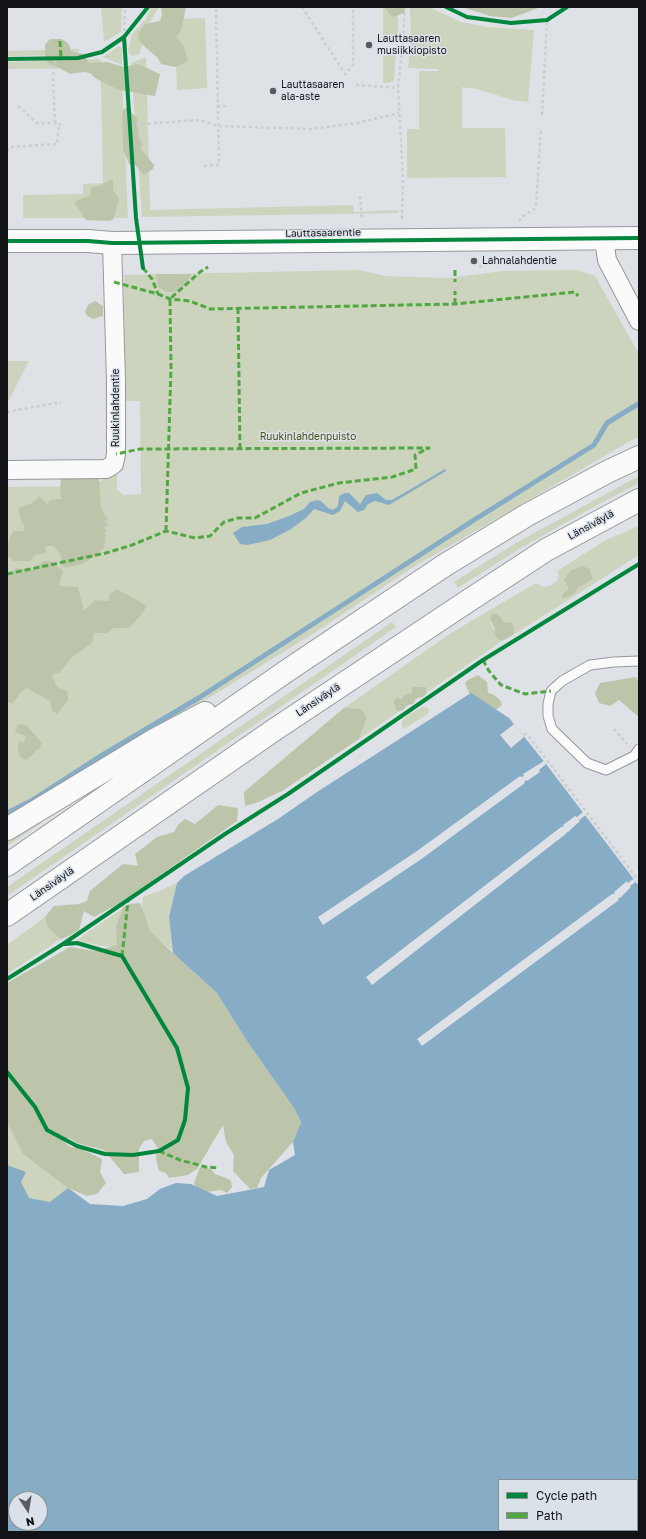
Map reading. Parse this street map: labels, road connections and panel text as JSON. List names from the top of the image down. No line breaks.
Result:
{"streets":{"main road":["Lauttasaarentie","Länsiväylä"],"street":["Ruukinlahdentie"]},"crossings":[["Lauttasaarentie","Ruukinlahdentie"]],"parks":["Ruukinlahdenpuisto"],"places":["Lauttasaaren musiikkiopisto","Lauttasaaren ala-aste","Lahnalahdentie"],"legend":["Cycle path","Path"],"north":"bottom"}
